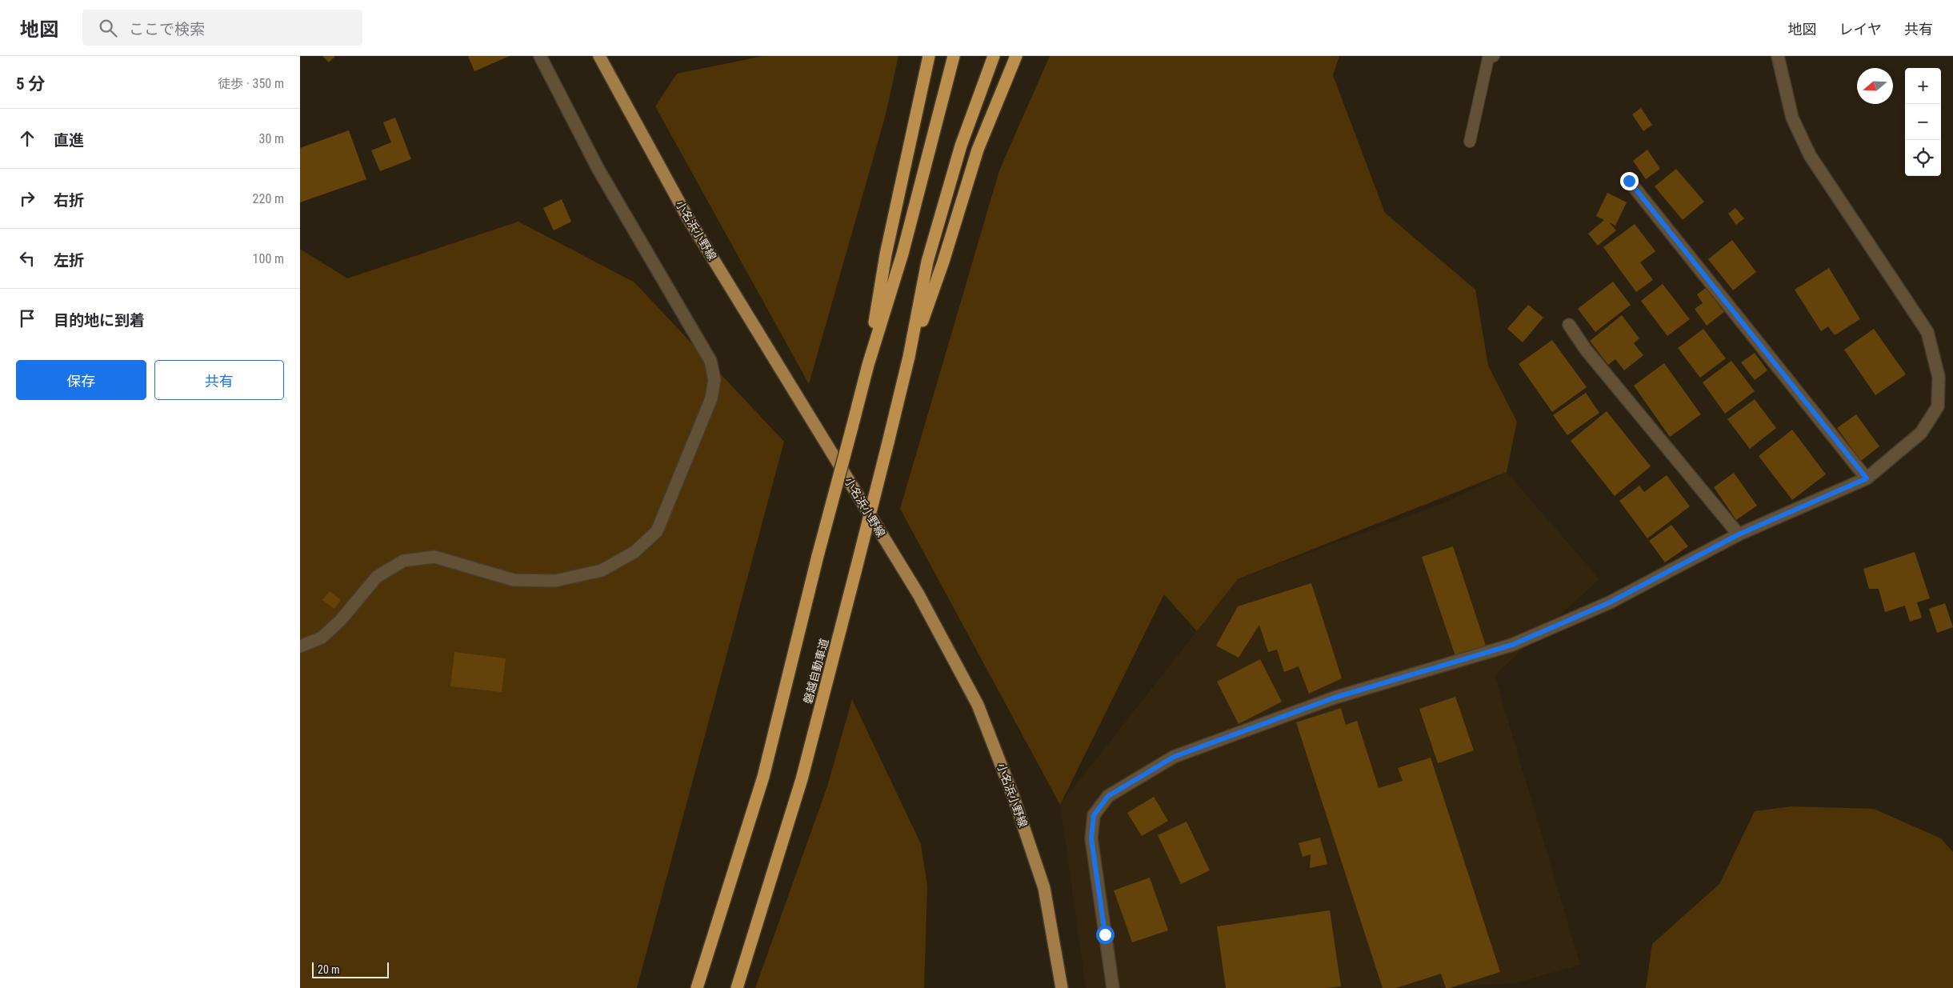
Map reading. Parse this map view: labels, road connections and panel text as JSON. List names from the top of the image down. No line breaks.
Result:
{"streets":{"highway":["磐越自動車道"],"main road":["小名浜小野線"]},"scale_bar":"20 m","north":"left","page":{"header":"地図","search":"ここで検索","nav":["地図","レイヤ","共有"],"heading":["5 分","徒歩 · 350 m"],"map_buttons":["+","−"],"list":[["直進","30 m"],["右折","220 m"],["左折","100 m"],"目的地に到着"],"buttons":["保存","共有"],"scale":"20 m"}}
